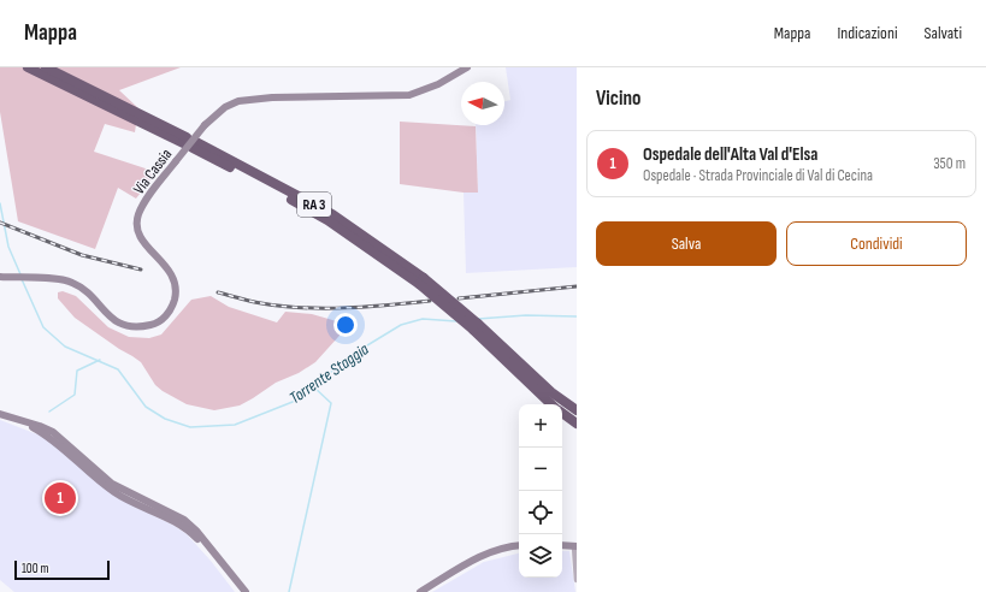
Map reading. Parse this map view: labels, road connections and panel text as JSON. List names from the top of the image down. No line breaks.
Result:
{"streets":{"highway":["RA 3"],"main road":["Via Cassia"]},"water":["Torrente Staggia"],"scale_bar":"100 m","north":"left","page":{"header":"Mappa","nav":["Mappa","Indicazioni","Salvati"],"heading":"Vicino","list":[{"mark":"1","name":"Ospedale dell'Alta Val d'Elsa","note":"Ospedale · Strada Provinciale di Val di Cecina","value":"350 m"}],"buttons":["Salva","Condividi"],"map_buttons":["+","−"],"pins":"1","scale":"100 m"}}
